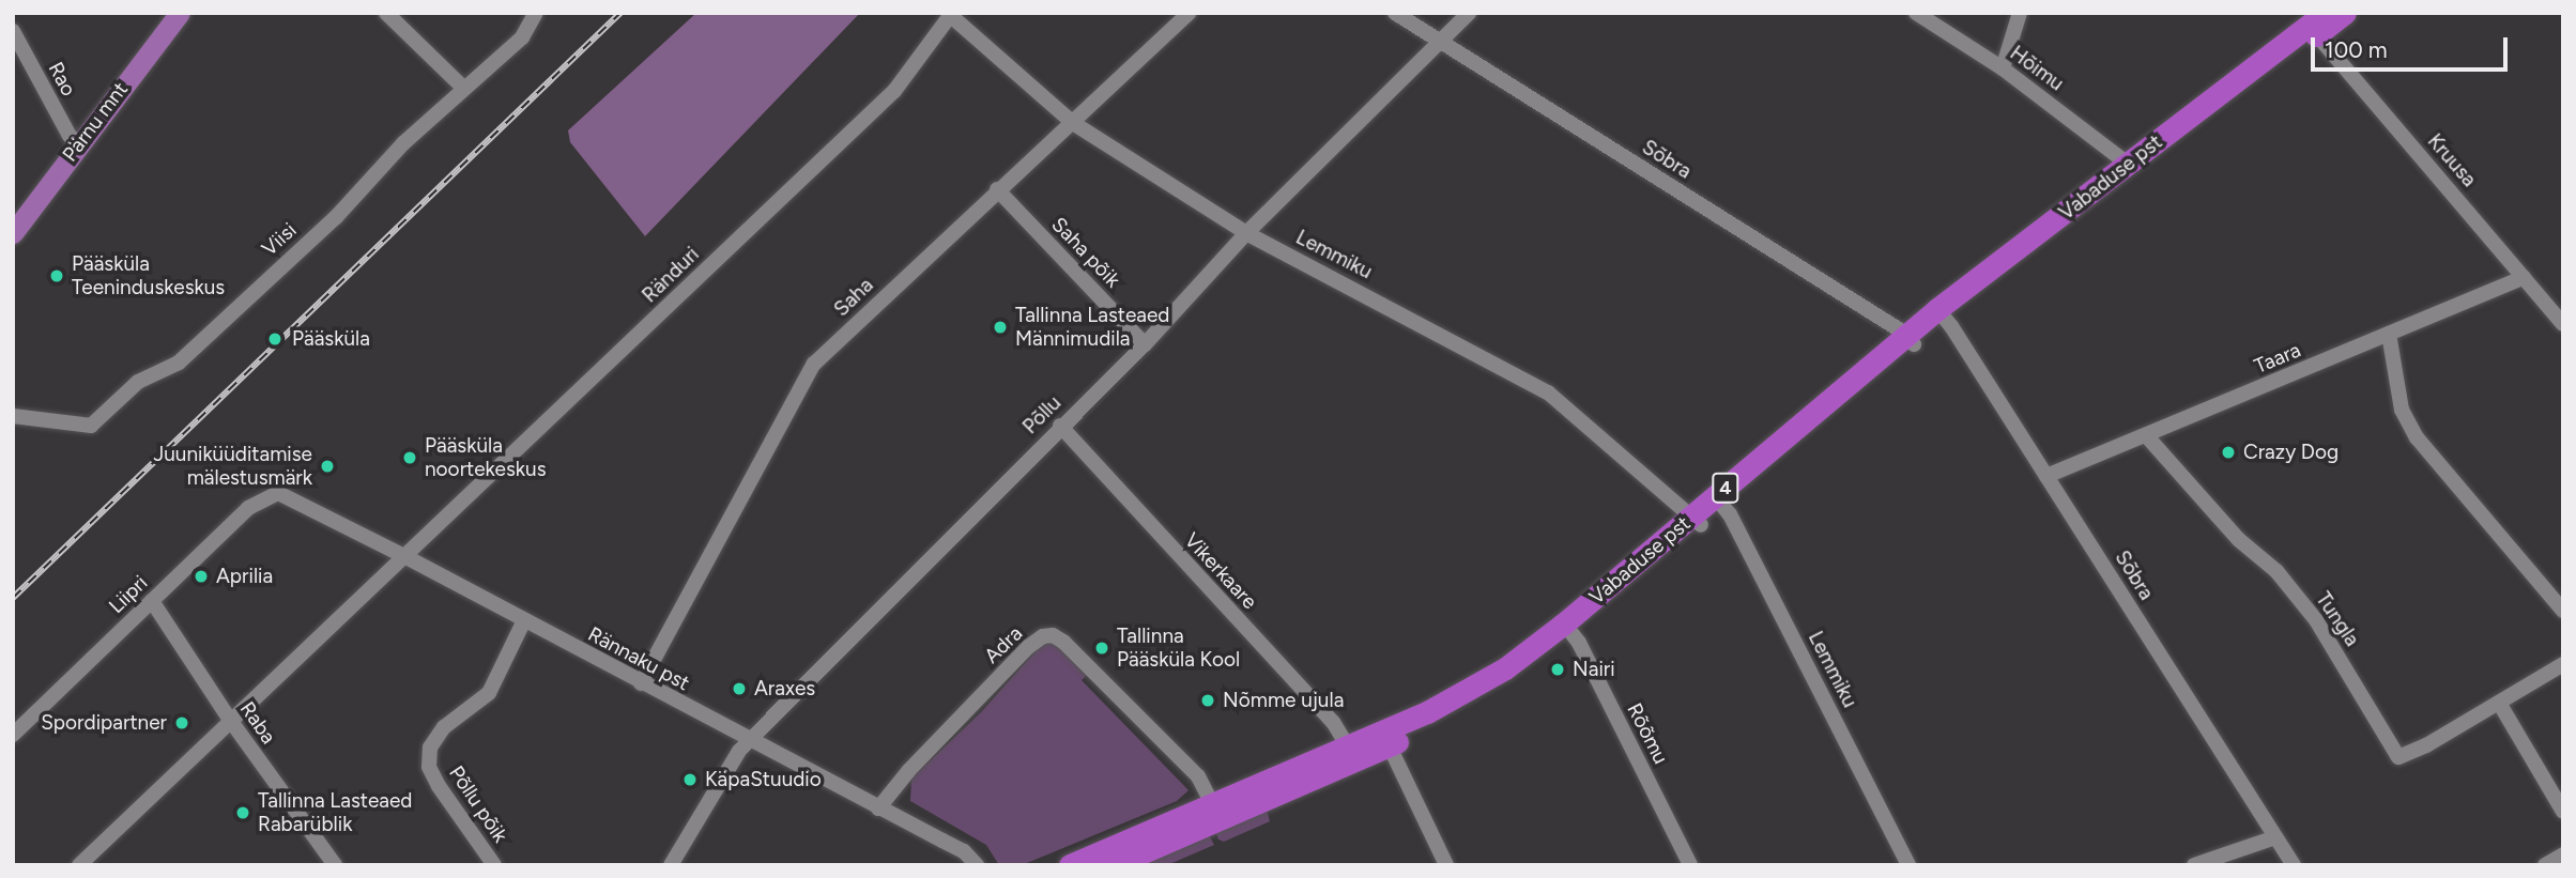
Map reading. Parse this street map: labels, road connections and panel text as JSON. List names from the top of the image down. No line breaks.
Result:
{"streets":{"highway":["Vabaduse pst","4"],"main road":["Pärnu mnt"],"street":["Hõimu","Rao","Sõbra","Kruusa","Viisi","Saha põik","Lemmiku","Ränduri","Saha","Taara","Põllu","Vikerkaare","Liipri","Tungla","Adra","Rännaku pst","Raba","Rõõmu","Põllu põik"]},"crossings":[["Hõimu","Vabaduse pst"],["Rao","Pärnu mnt"],["Sõbra","Vabaduse pst"],["Sõbra","Taara"],["Sõbra","Põllu"],["Kruusa","Vabaduse pst"],["Kruusa","Taara"],["Vabaduse pst","Lemmiku"],["Vabaduse pst","Vikerkaare"],["Vabaduse pst","Adra"],["Vabaduse pst","Rõõmu"],["Saha põik","Saha"],["Saha põik","Põllu"],["Lemmiku","Ränduri"],["Lemmiku","Saha"],["Lemmiku","Põllu"],["Ränduri","Rännaku pst"],["Saha","Rännaku pst"],["Taara","Tungla"],["Põllu","Vikerkaare"],["Põllu","Rännaku pst"],["Liipri","Rännaku pst"],["Liipri","Raba"],["Adra","Rännaku pst"],["Rännaku pst","Põllu põik"]],"places":["Pääsküla Teeninduskeskus","Tallinna Lasteaed Männimudila","Pääsküla","Crazy Dog","Pääsküla noortekeskus","Juuniküüditamise mälestusmärk","Aprilia","Tallinna Pääsküla Kool","Nairi","Araxes","Nõmme ujula","Spordipartner","KäpaStuudio","Tallinna Lasteaed Rabarüblik"],"scale_bar":"100 m"}
